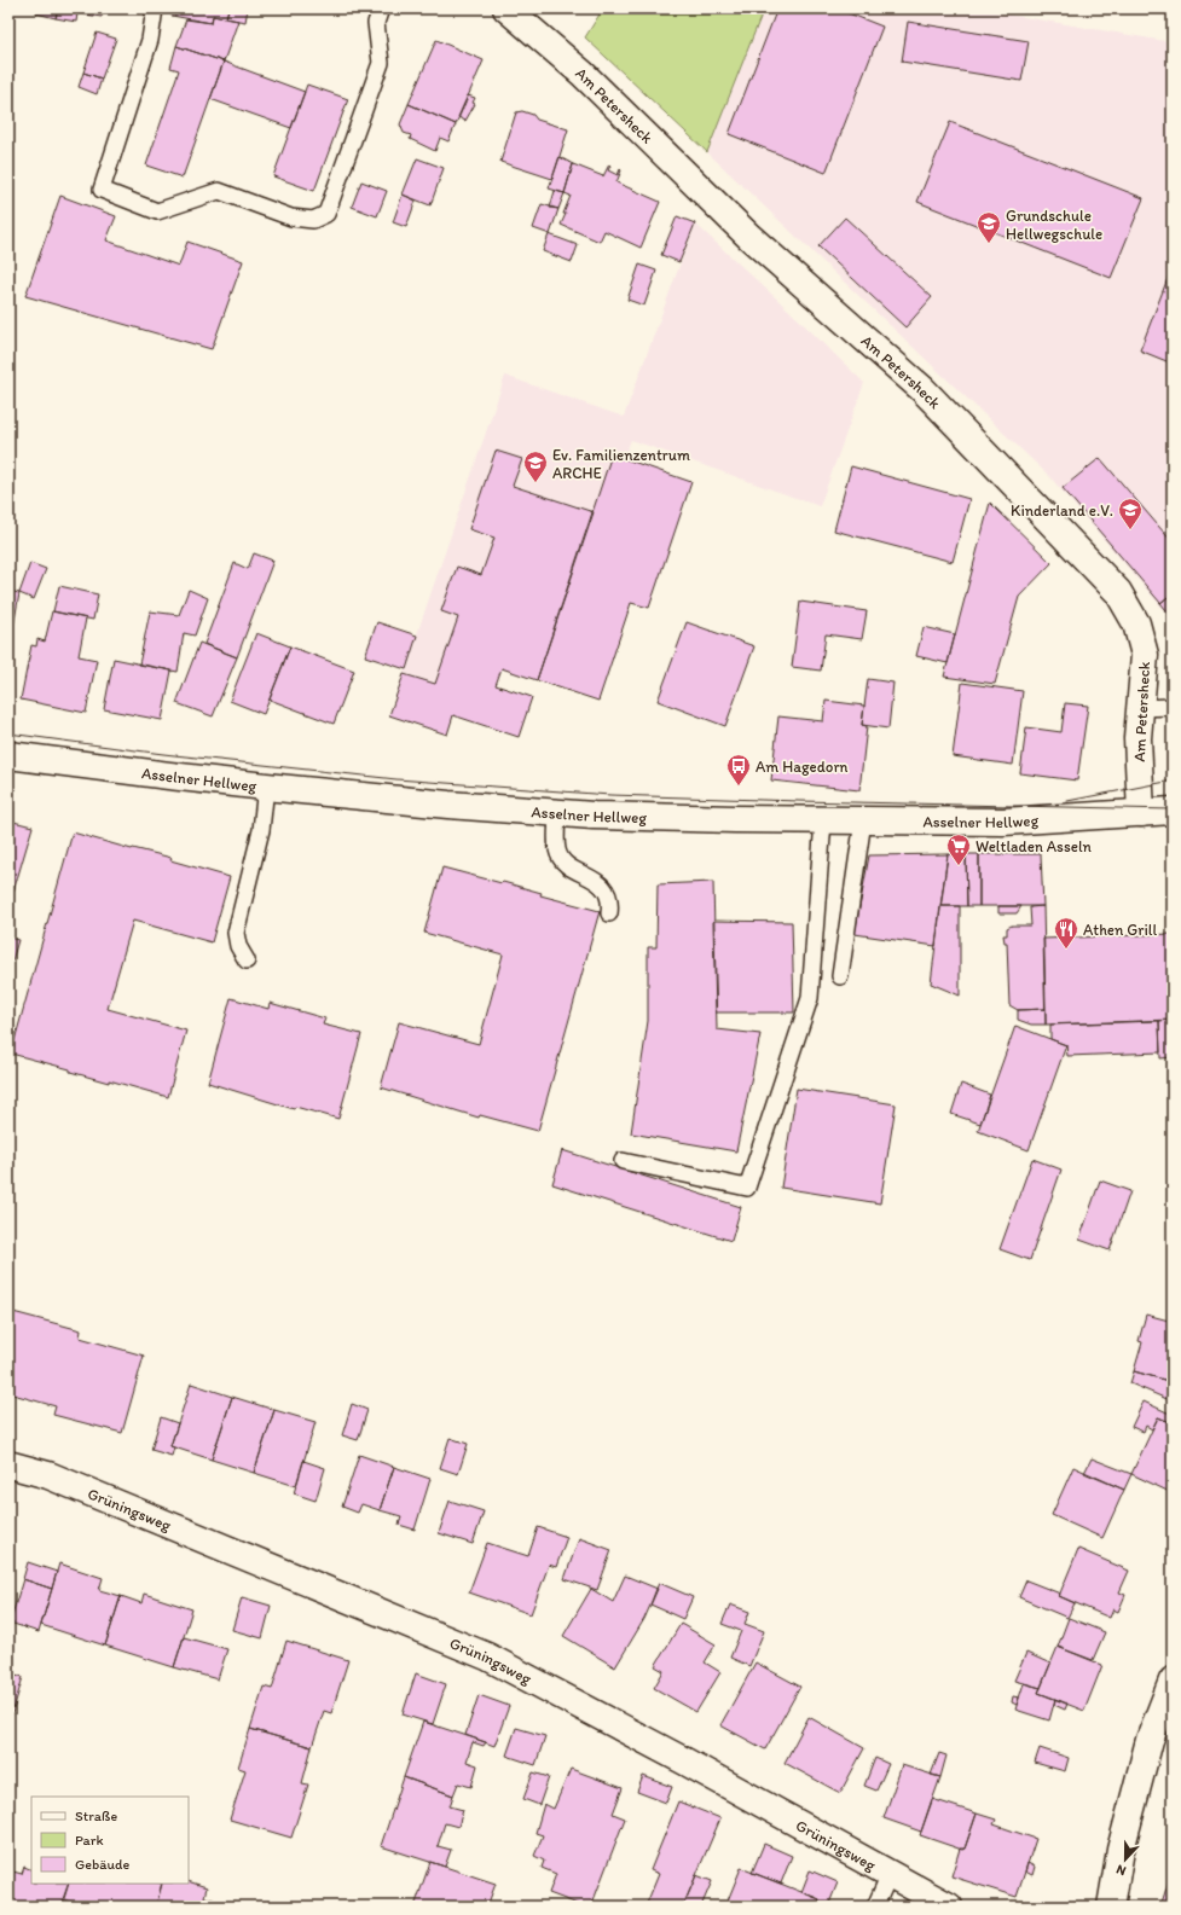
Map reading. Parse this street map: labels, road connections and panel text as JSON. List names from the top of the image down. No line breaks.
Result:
{"streets":{"street":["Am Petersheck","Asselner Hellweg","Grüningsweg"]},"crossings":[["Am Petersheck","Asselner Hellweg"]],"places":{"school or university":["Grundschule Hellwegschule","Ev. Familienzentrum ARCHE","Kinderland e.V."],"bus stop":["Am Hagedorn"],"supermarket":["Weltladen Asseln"],"restaurant":["Athen Grill"]},"legend":["Straße","Park","Gebäude"],"north":"bottom"}
